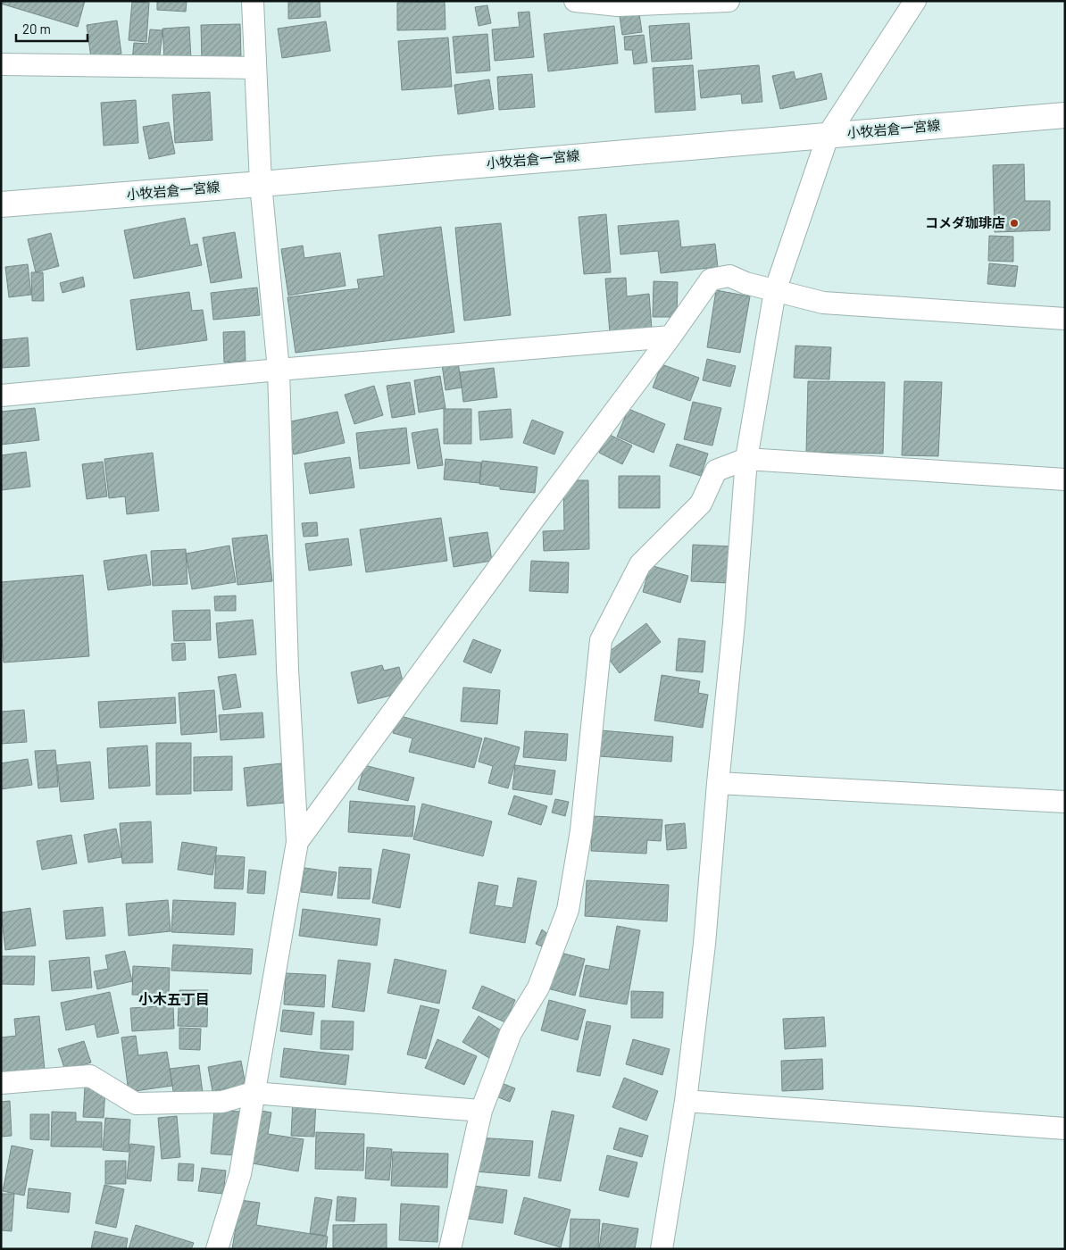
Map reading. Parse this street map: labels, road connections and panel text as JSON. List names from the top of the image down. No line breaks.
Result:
{"streets":{"main road":["小牧岩倉一宮線"]},"districts":["小木五丁目"],"places":["コメダ珈琲店"],"scale_bar":"20 m"}
